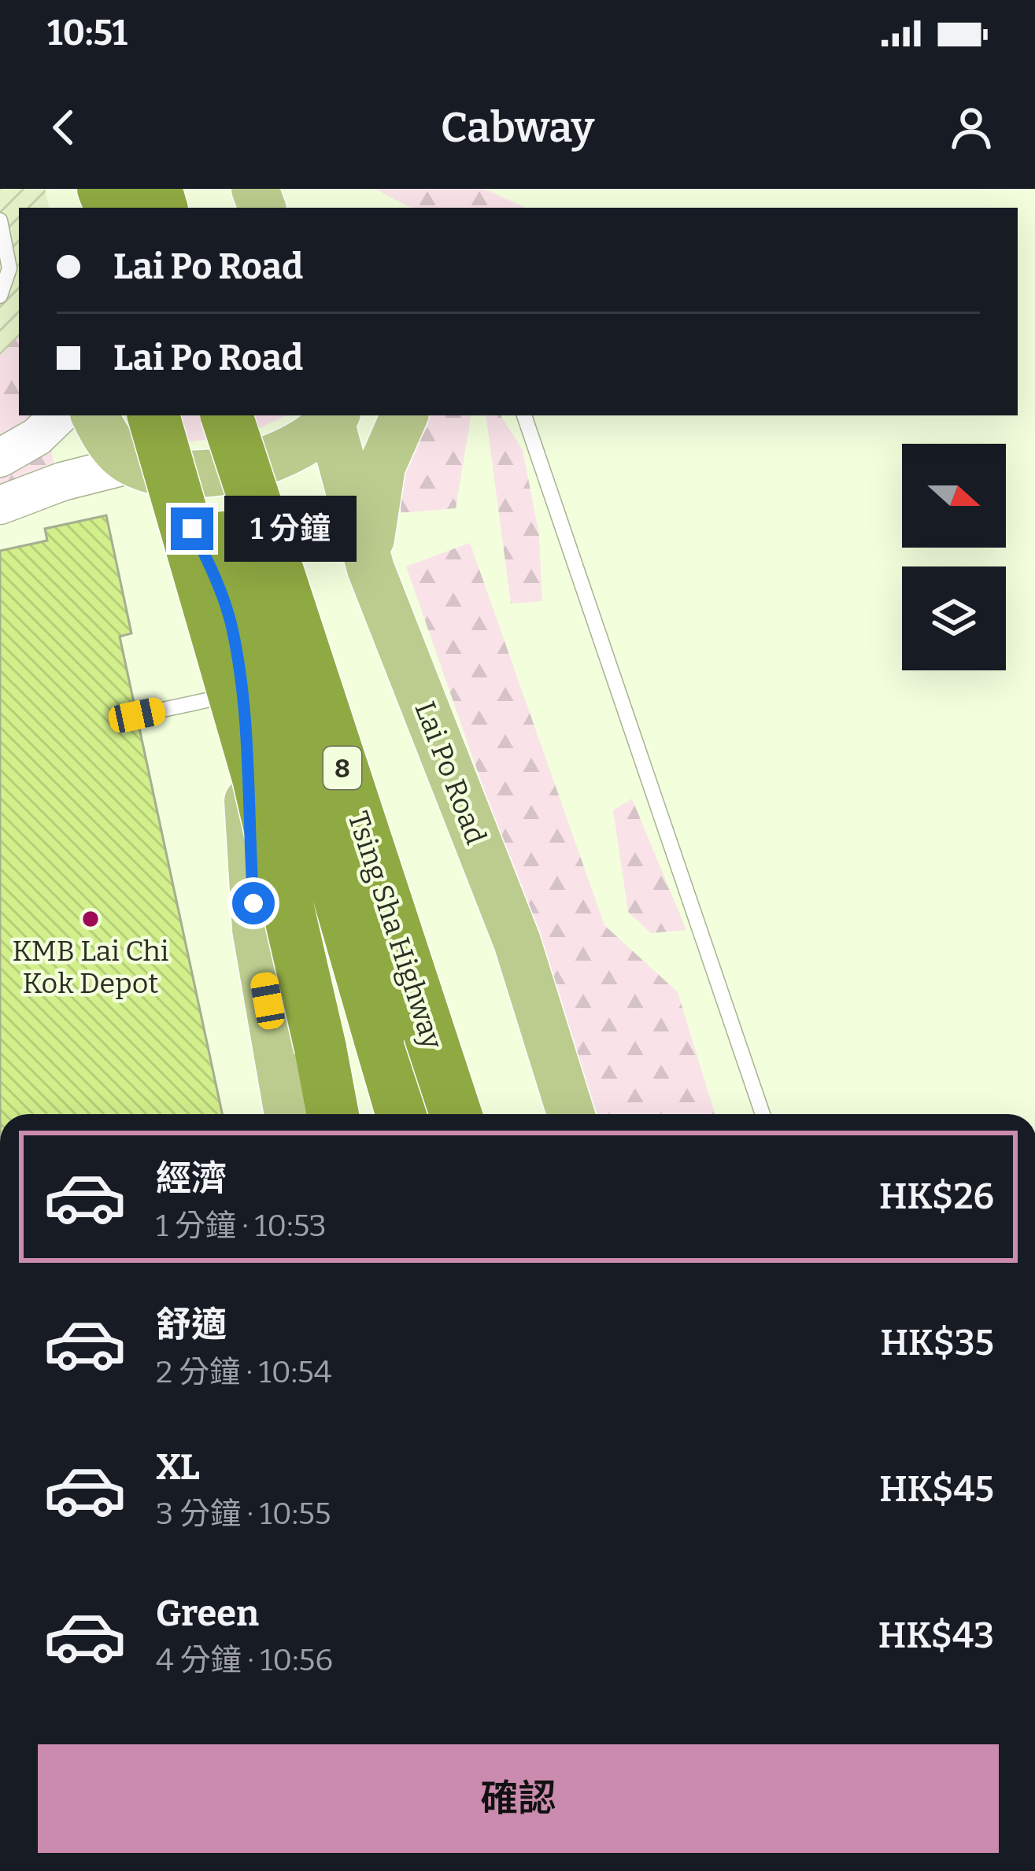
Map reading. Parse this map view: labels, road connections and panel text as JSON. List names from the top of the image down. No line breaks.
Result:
{"streets":{"highway":["8","Tsing Sha Highway"],"main road":["Lai Po Road"]},"places":["KMB Lai Chi Kok Depot"],"north":"right","page":{"status":"10:51","header":"Cabway","banner":["Lai Po Road","Lai Po Road"],"bubble":"1 分鐘","list":[{"name":"經濟","note":"1 分鐘 · 10:53","value":"HK$26"},{"name":"舒適","note":"2 分鐘 · 10:54","value":"HK$35"},{"name":"XL","note":"3 分鐘 · 10:55","value":"HK$45"},{"name":"Green","note":"4 分鐘 · 10:56","value":"HK$43"}],"buttons":"確認"}}
